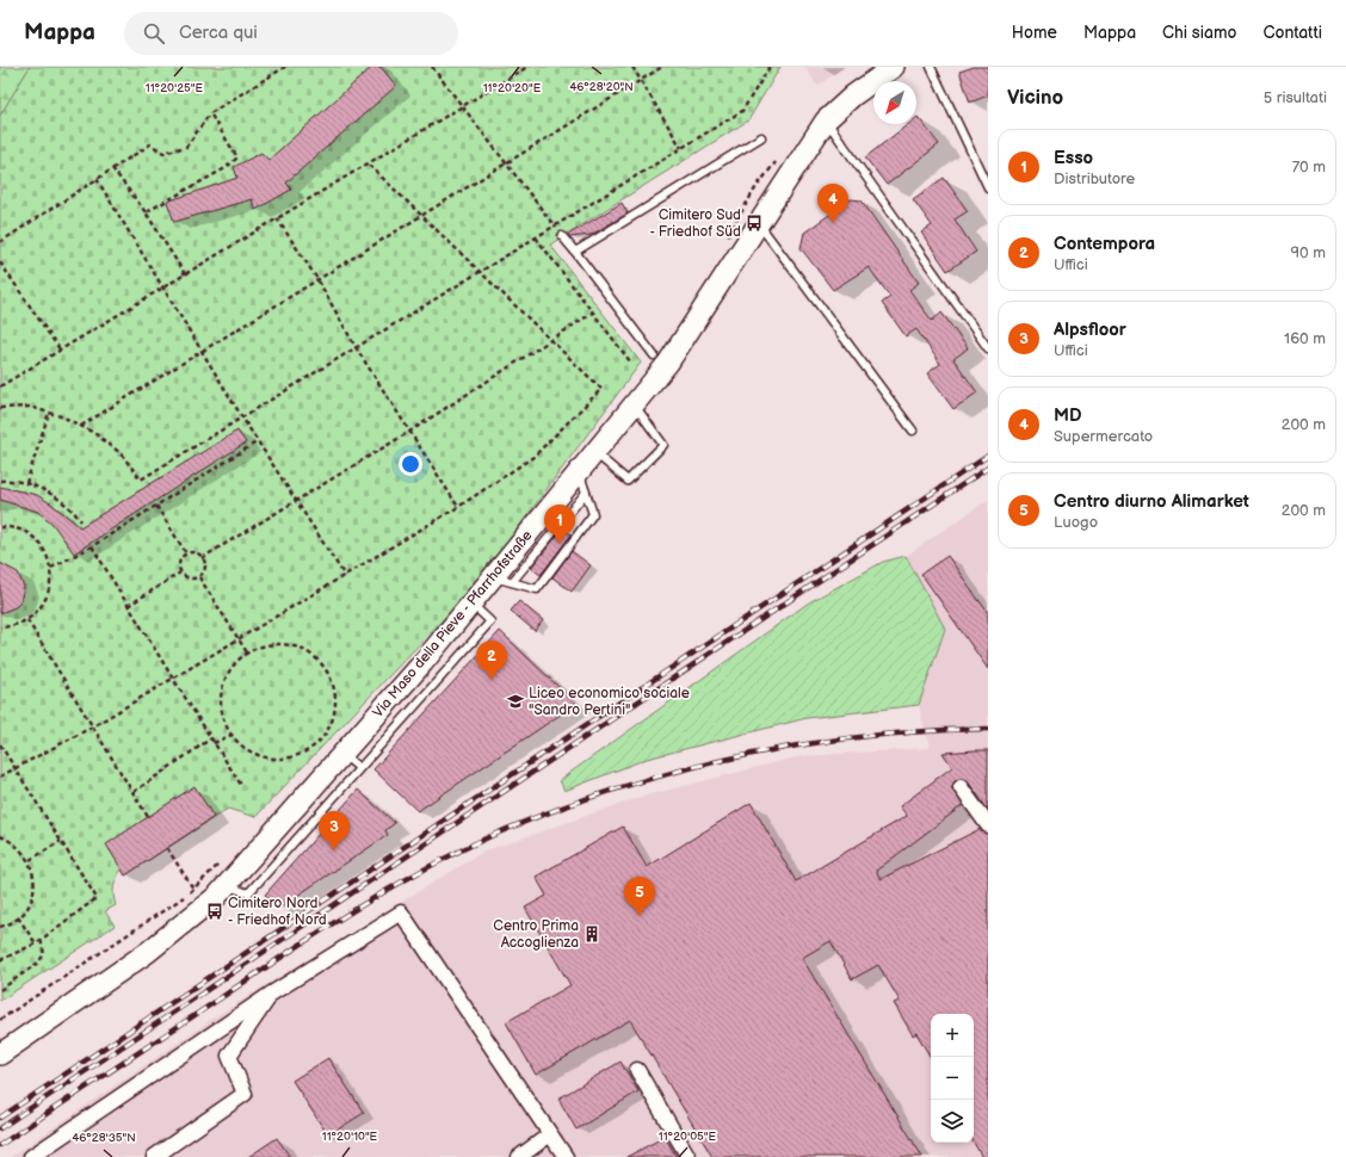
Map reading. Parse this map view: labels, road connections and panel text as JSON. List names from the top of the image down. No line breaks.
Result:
{"streets":{"street":["Via Maso della Pieve - Pfarrhofstraße"]},"places":{"bus stop":["Cimitero Sud - Friedhof Süd","Cimitero Nord - Friedhof Nord"],"school or university":["Liceo economico sociale \"Sandro Pertini\""],"building":["Centro Prima Accoglienza"]},"north":"bottom left","page":{"header":"Mappa","search":"Cerca qui","nav":["Home","Mappa","Chi siamo","Contatti"],"heading":["Vicino","5 risultati"],"list":[{"mark":"1","name":"Esso","note":"Distributore","value":"70 m"},{"mark":"2","name":"Contempora","note":"Uffici","value":"90 m"},{"mark":"3","name":"Alpsfloor","note":"Uffici","value":"160 m"},{"mark":"4","name":"MD","note":"Supermercato","value":"200 m"},{"mark":"5","name":"Centro diurno Alimarket","note":"Luogo","value":"200 m"}],"pins":["4","1","2","3","5"],"map_buttons":["+","−"]},"coordinates":["46°28'20\"N","11°20'25\"E","11°20'20\"E","11°20'10\"E","11°20'05\"E","46°28'35\"N"]}
